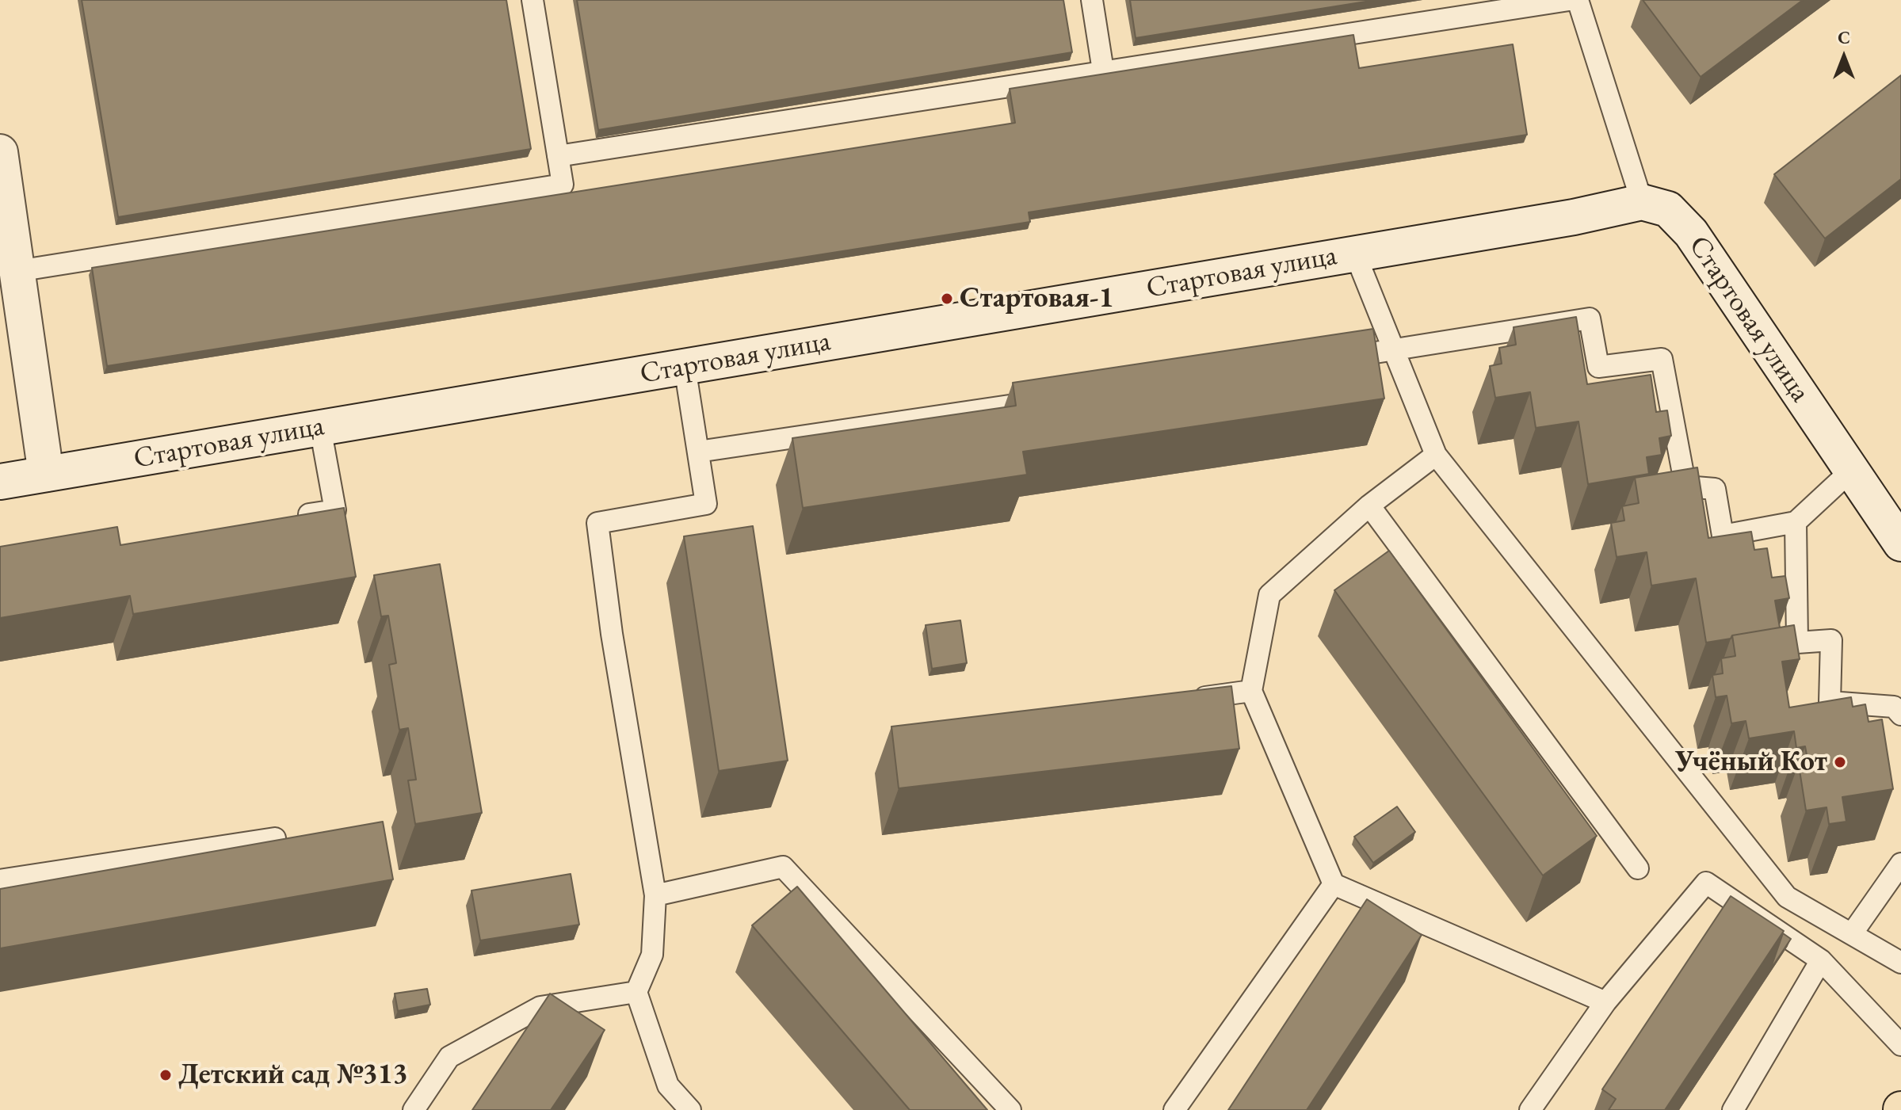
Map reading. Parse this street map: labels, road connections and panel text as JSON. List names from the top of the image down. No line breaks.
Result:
{"streets":{"street":["Стартовая улица"]},"places":["Стартовая-1","Учёный Кот","Детский сад №313"],"north":"top"}
